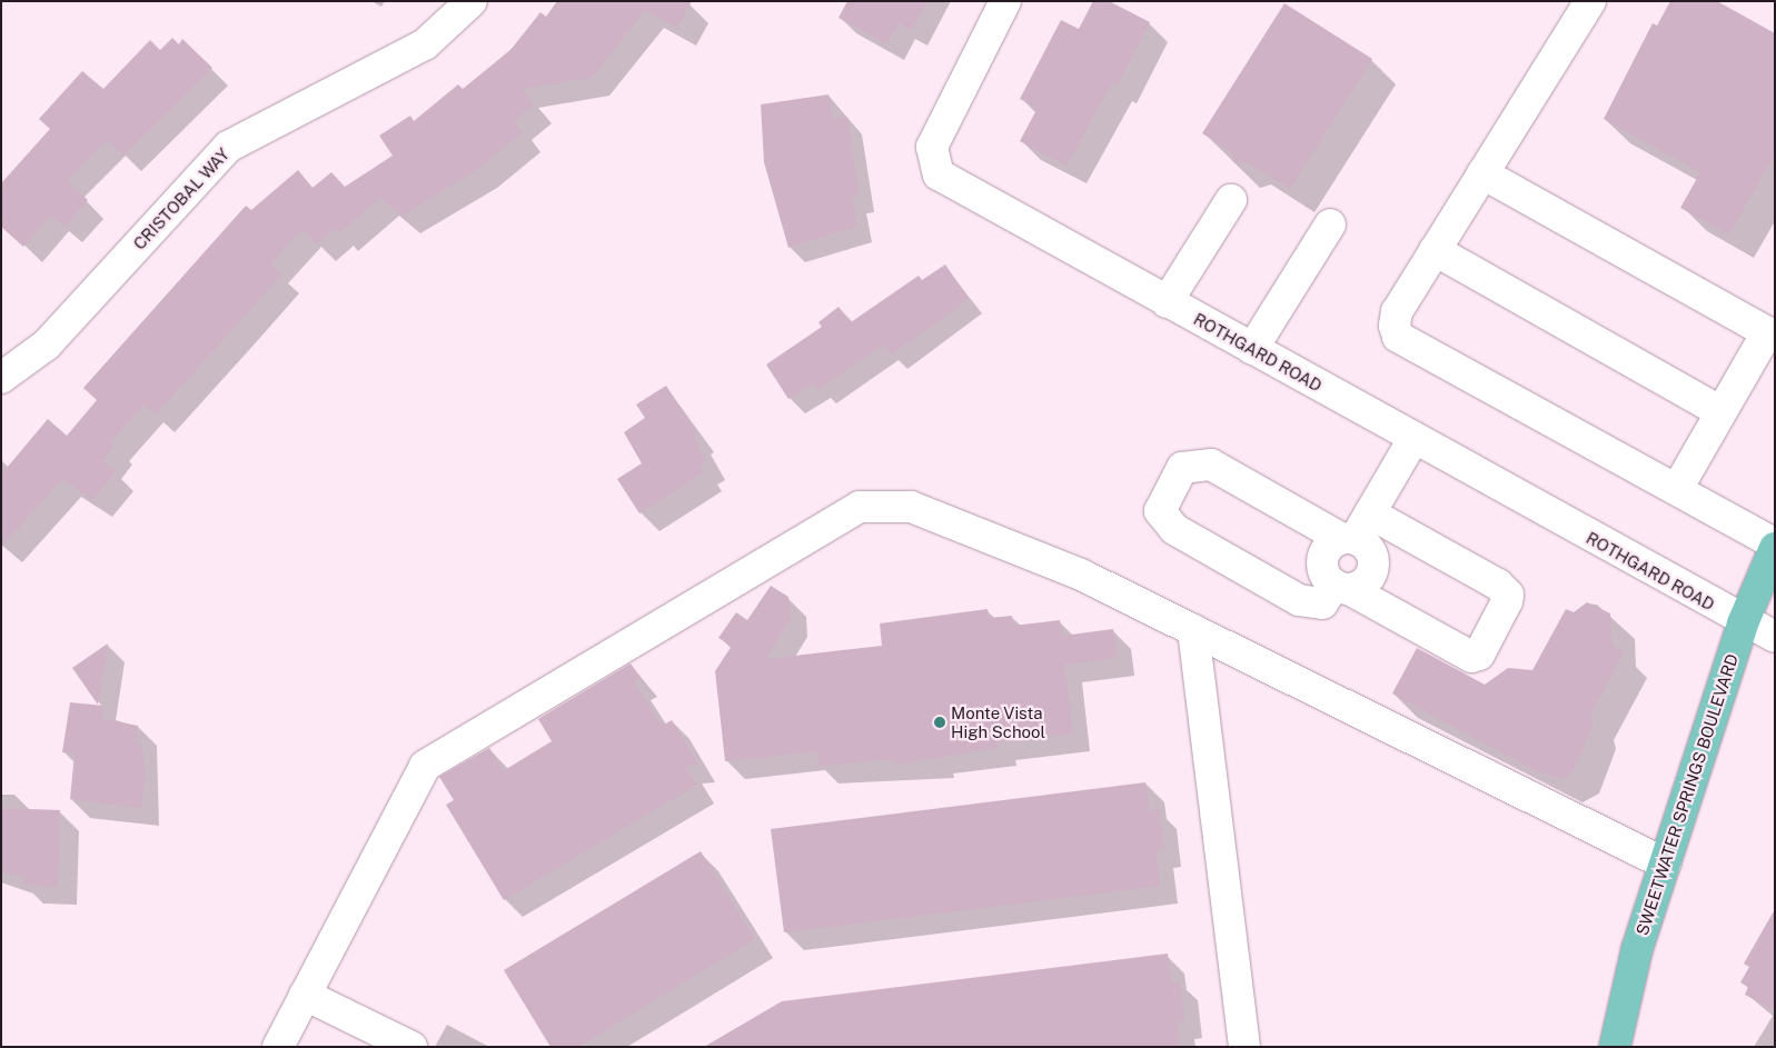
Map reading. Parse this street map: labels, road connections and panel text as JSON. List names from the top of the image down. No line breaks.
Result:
{"streets":{"main road":["SWEETWATER SPRINGS BOULEVARD"],"street":["CRISTOBAL WAY","ROTHGARD ROAD"]},"crossings":[["ROTHGARD ROAD","SWEETWATER SPRINGS BOULEVARD"]],"places":["Monte Vista High School"]}
